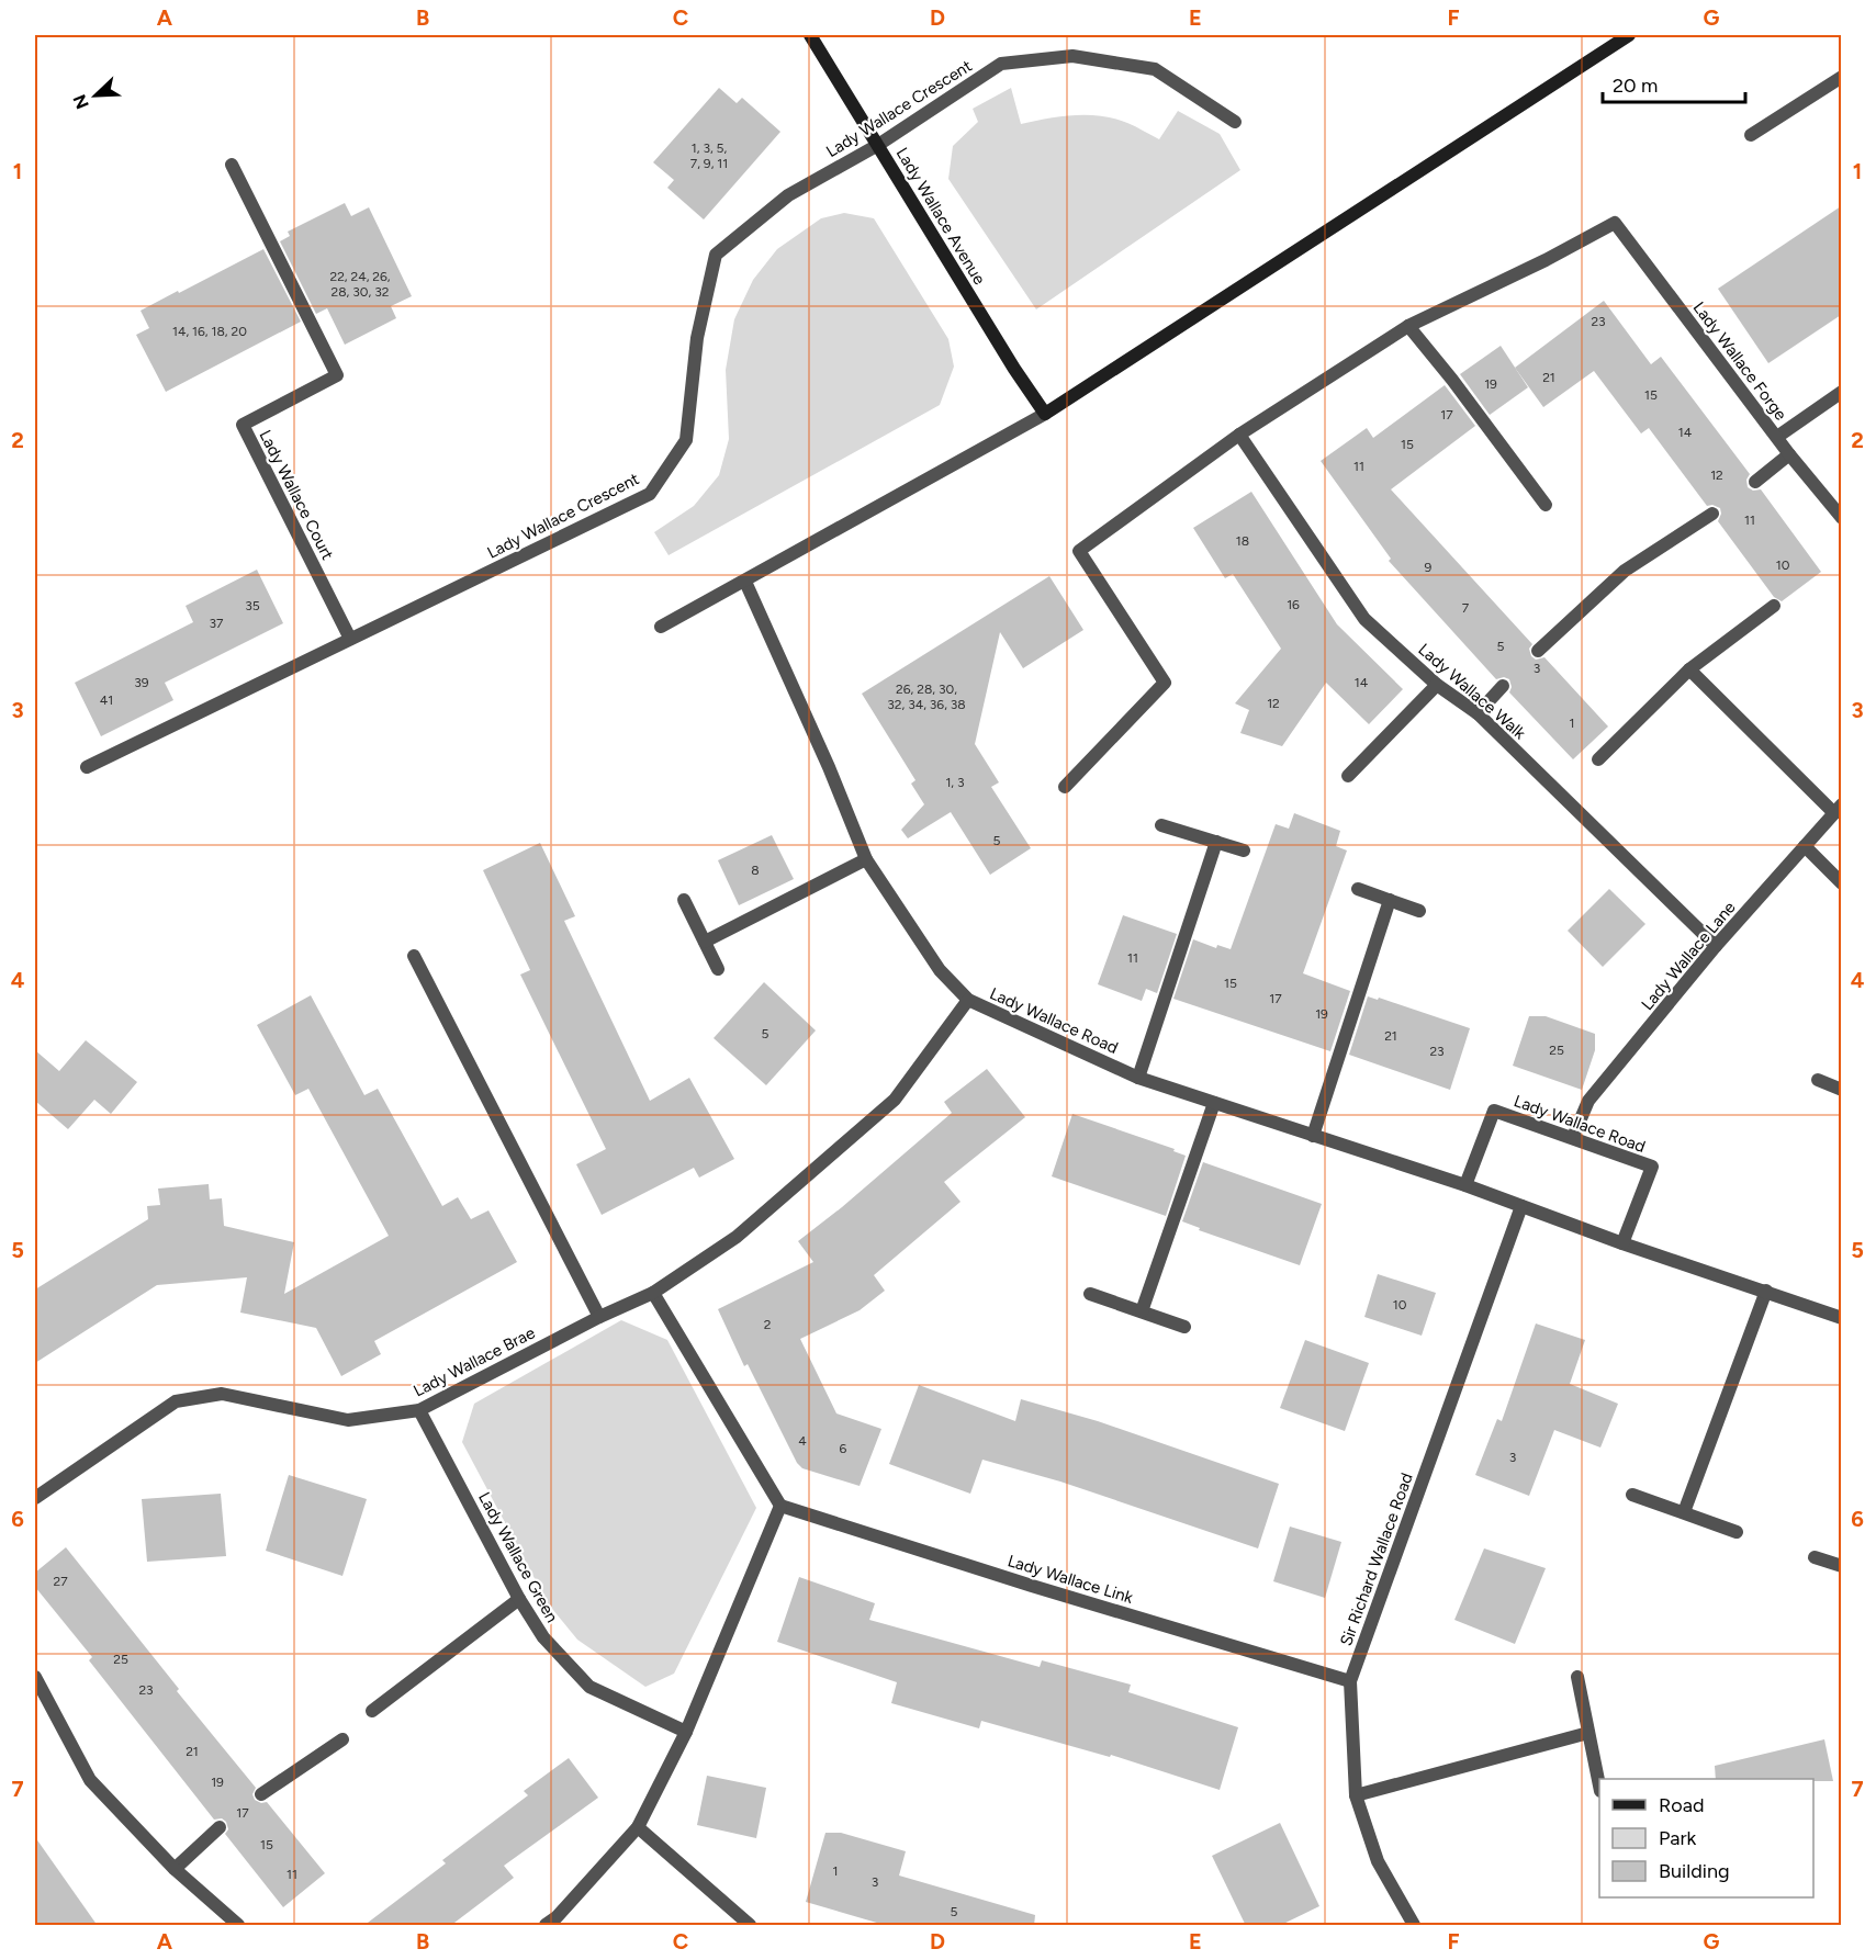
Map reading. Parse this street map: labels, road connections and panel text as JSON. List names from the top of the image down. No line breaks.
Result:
{"streets":{"main road":["Lady Wallace Avenue"],"street":["Lady Wallace Crescent","Lady Wallace Forge","Lady Wallace Court","Lady Wallace Walk","Lady Wallace Lane","Lady Wallace Road","Lady Wallace Brae","Lady Wallace Green","Sir Richard Wallace Road","Lady Wallace Link"]},"crossings":[["Lady Wallace Crescent","Lady Wallace Avenue"],["Lady Wallace Crescent","Lady Wallace Court"],["Lady Wallace Walk","Lady Wallace Lane"],["Lady Wallace Lane","Lady Wallace Road"],["Lady Wallace Road","Lady Wallace Brae"],["Lady Wallace Road","Sir Richard Wallace Road"],["Lady Wallace Brae","Lady Wallace Green"],["Sir Richard Wallace Road","Lady Wallace Link"]],"house_numbers":["1, 3, 5, 7, 9, 11","22, 24, 26, 28, 30, 32","23","14, 16, 18, 20","21","19","15","17","14","15","11","12","11","18","10","9","16","35","7","37","5","3","39","14","26, 28, 30, 32, 34, 36, 38","41","12","1","1, 3","5","8","11","15","17","19","5","21","25","23","10","2","4","6","3","27","25","23","21","19","17","15","1","11","3","5"],"legend":["Road","Park","Building"],"scale_bar":"20 m","north":"bottom left","grid":{"columns":["A","B","C","D","E","F","G"],"rows":["1","2","3","4","5","6","7"]}}
